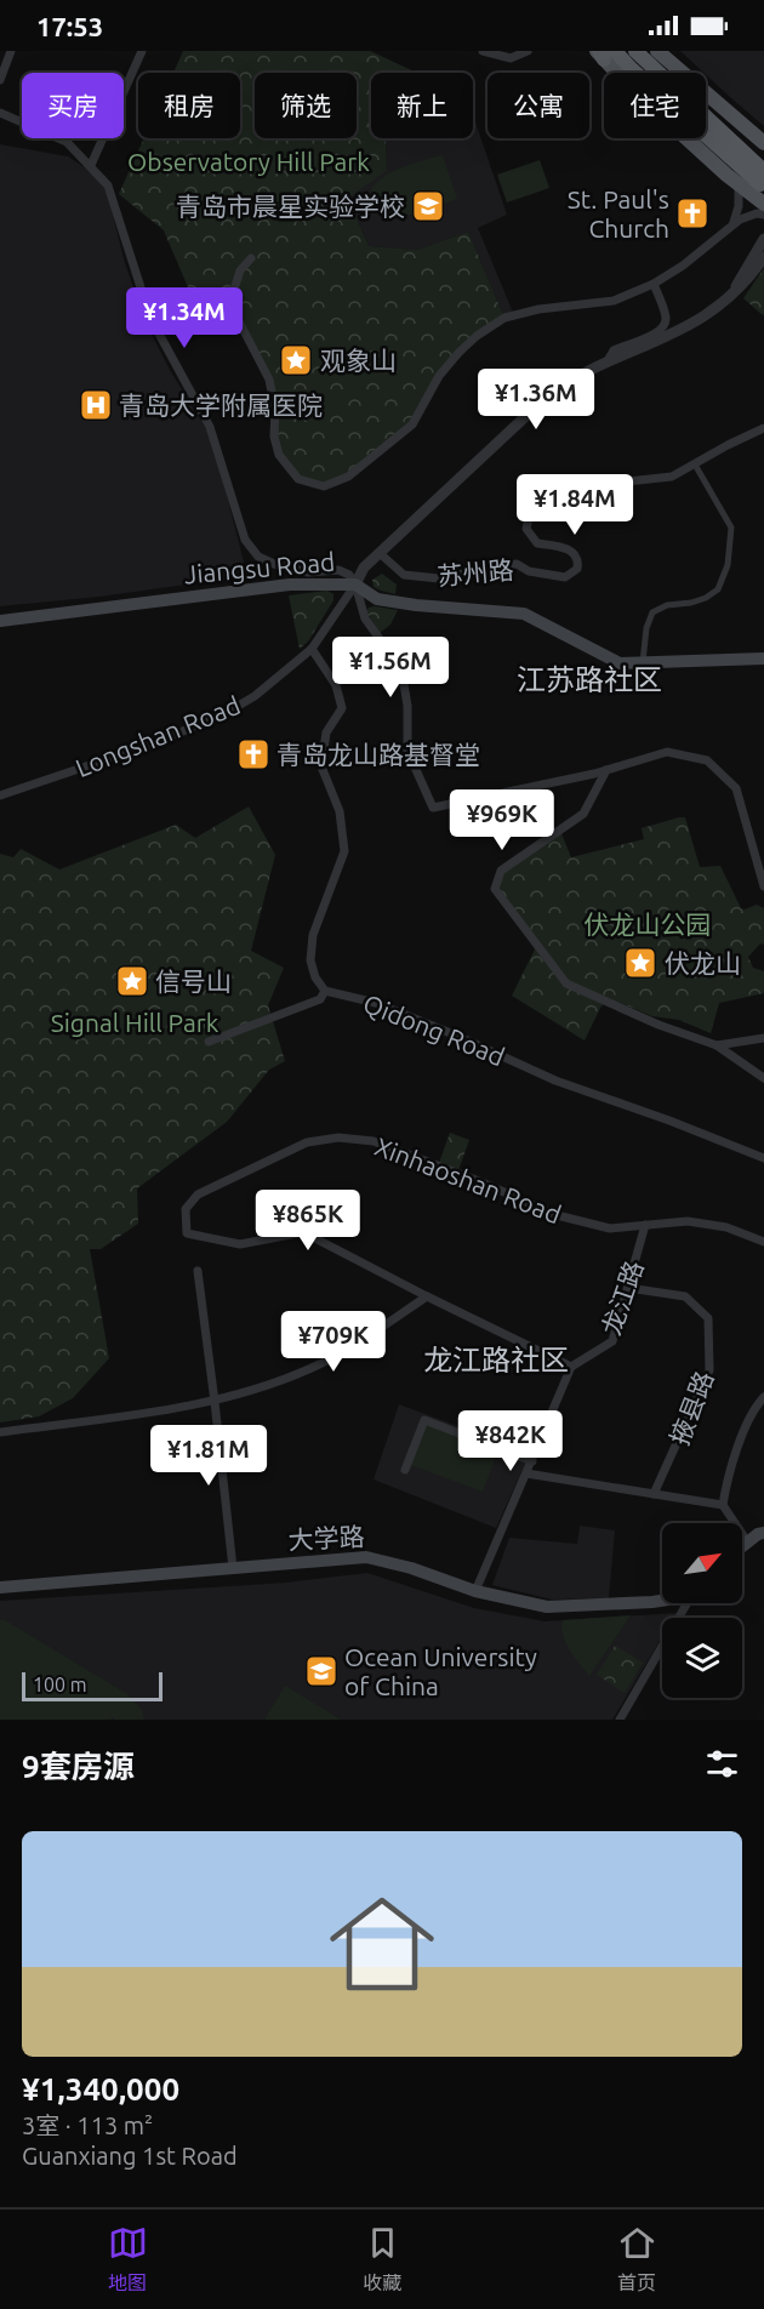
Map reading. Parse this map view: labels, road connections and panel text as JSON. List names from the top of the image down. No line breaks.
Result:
{"streets":{"main road":["Jiangsu Road","大学路"],"street":["苏州路","Longshan Road","Qidong Road","Xinhaoshan Road","龙江路","掖县路"]},"crossings":[["Jiangsu Road","苏州路"],["Jiangsu Road","Longshan Road"],["Xinhaoshan Road","龙江路"],["龙江路","掖县路"]],"districts":["江苏路社区","龙江路社区"],"parks":["Observatory Hill Park","伏龙山公园","Signal Hill Park"],"places":{"school or university":["青岛市晨星实验学校","Ocean University of China"],"church":["St. Paul's Church","青岛龙山路基督堂"],"place":["观象山","伏龙山","信号山"],"hospital":["青岛大学附属医院"]},"scale_bar":"100 m","north":"top right","page":{"status":"17:53","chip":["买房","租房","筛选","新上","公寓","住宅"],"price":["¥1.34M","¥1.36M","¥1.84M","¥1.56M","¥969K","¥865K","¥709K","¥842K","¥1.81M"],"scale":"100 m","heading":"9套房源","list":[{"name":"¥1,340,000","note":"3室 · 113 m² · Guanxiang 1st Road"}],"tabs":["地图","收藏","首页"]}}
